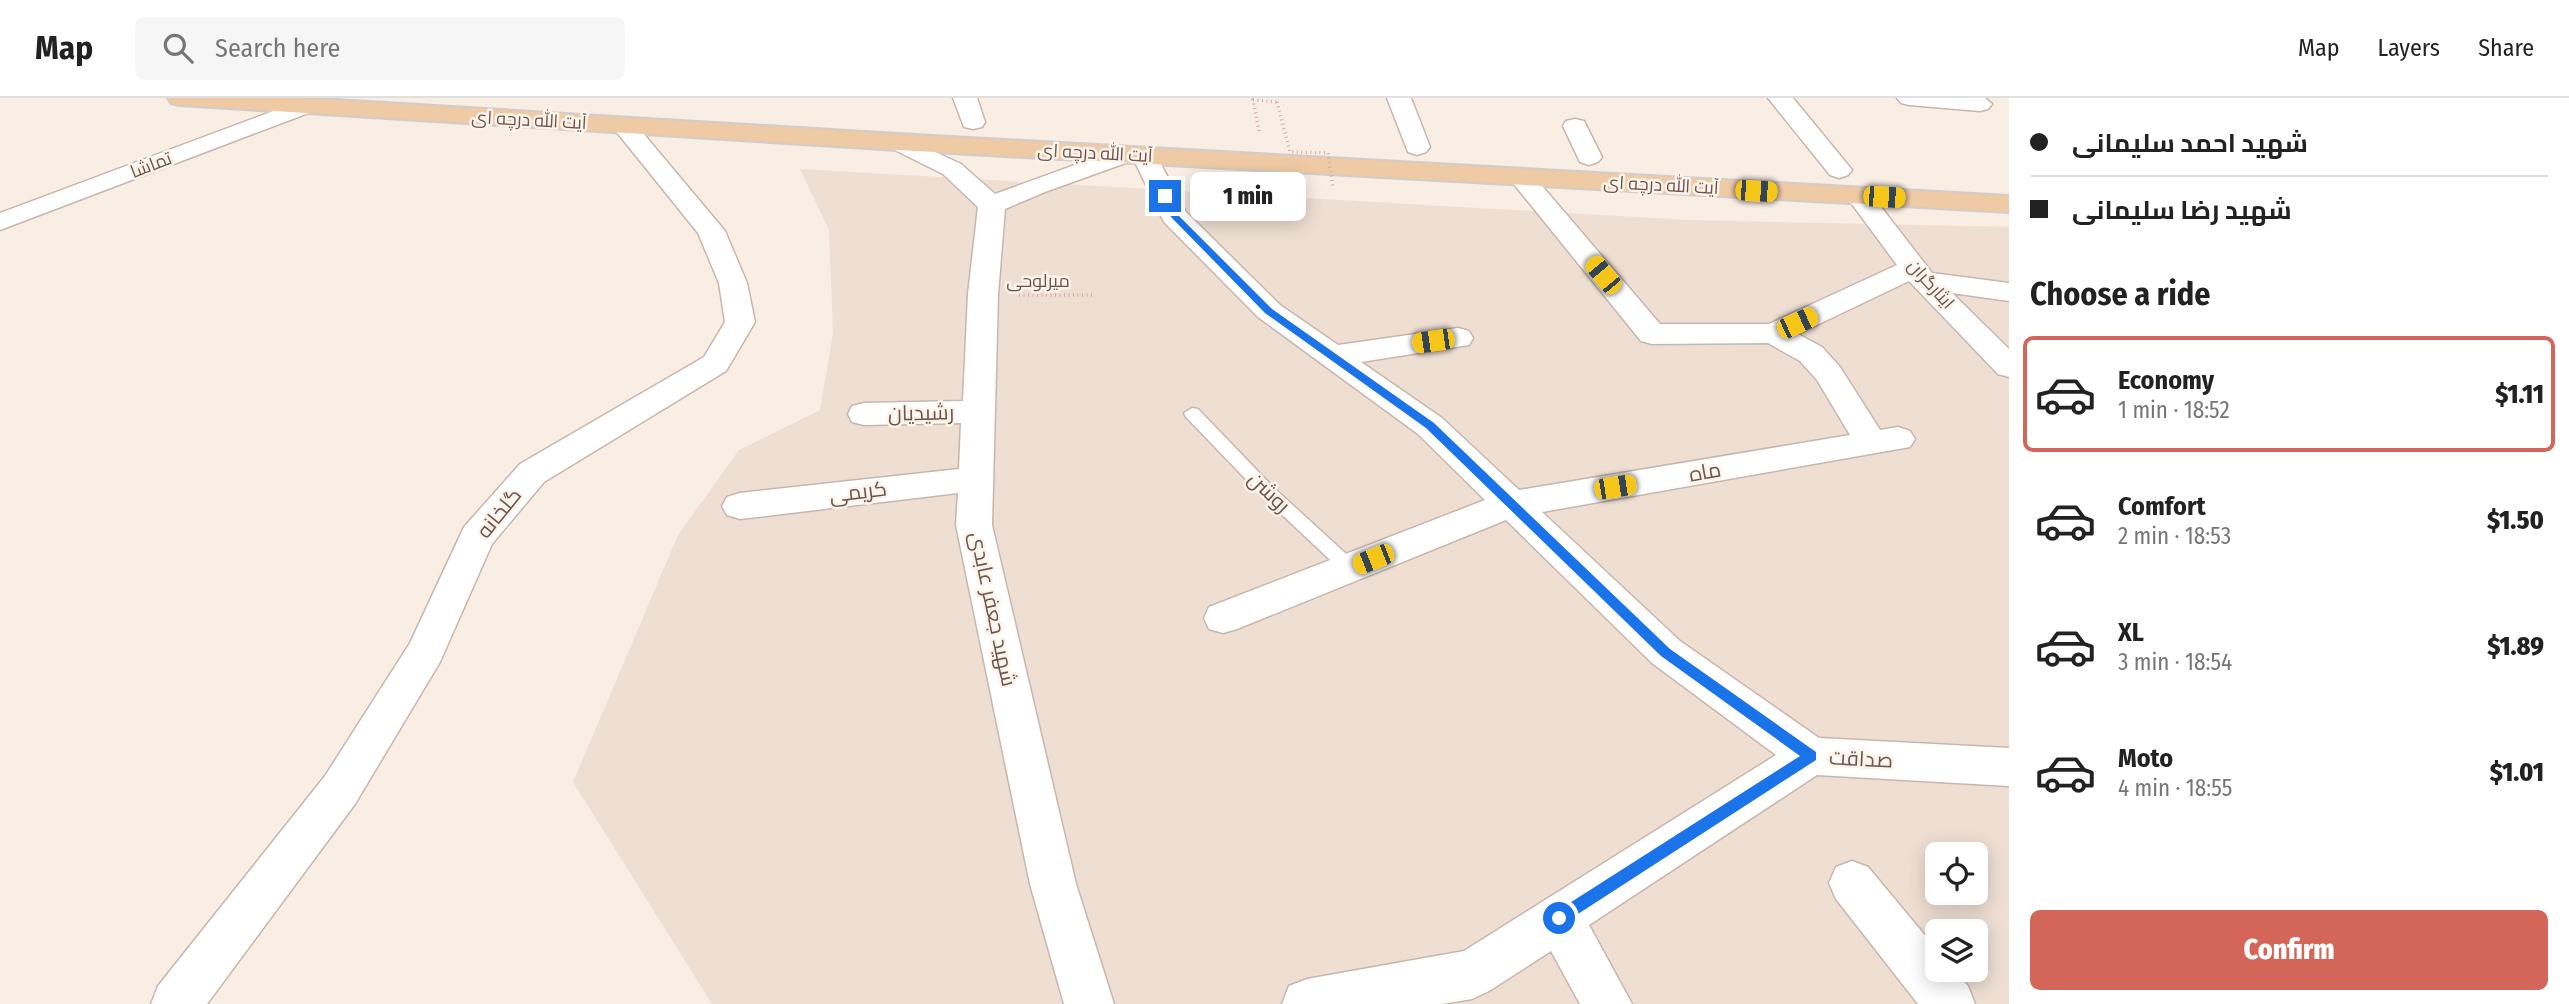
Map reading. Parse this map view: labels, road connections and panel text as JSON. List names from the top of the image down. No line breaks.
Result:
{"streets":{"main road":["آیت الله درچه ای"],"street":["تماشا","ایثارگران","رشیدیان","ماه","کریمی","گلخانه","شهید جعفر عابدی","صداقت"],"lane":["روشن"],"path":["میرلوحی"]},"crossings":[["آیت الله درچه ای","تماشا"],["آیت الله درچه ای","ایثارگران"],["آیت الله درچه ای","گلخانه"],["آیت الله درچه ای","صداقت"],["میرلوحی","شهید جعفر عابدی"],["رشیدیان","شهید جعفر عابدی"],["ماه","صداقت"],["کریمی","شهید جعفر عابدی"]],"page":{"header":"Map","search":"Search here","nav":["Map","Layers","Share"],"banner":["شهید احمد سلیمانی","شهید رضا سلیمانی"],"bubble":"1 min","heading":"Choose a ride","list":[{"name":"Economy","note":"1 min · 18:52","value":"$1.11"},{"name":"Comfort","note":"2 min · 18:53","value":"$1.50"},{"name":"XL","note":"3 min · 18:54","value":"$1.89"},{"name":"Moto","note":"4 min · 18:55","value":"$1.01"}],"buttons":"Confirm"}}
